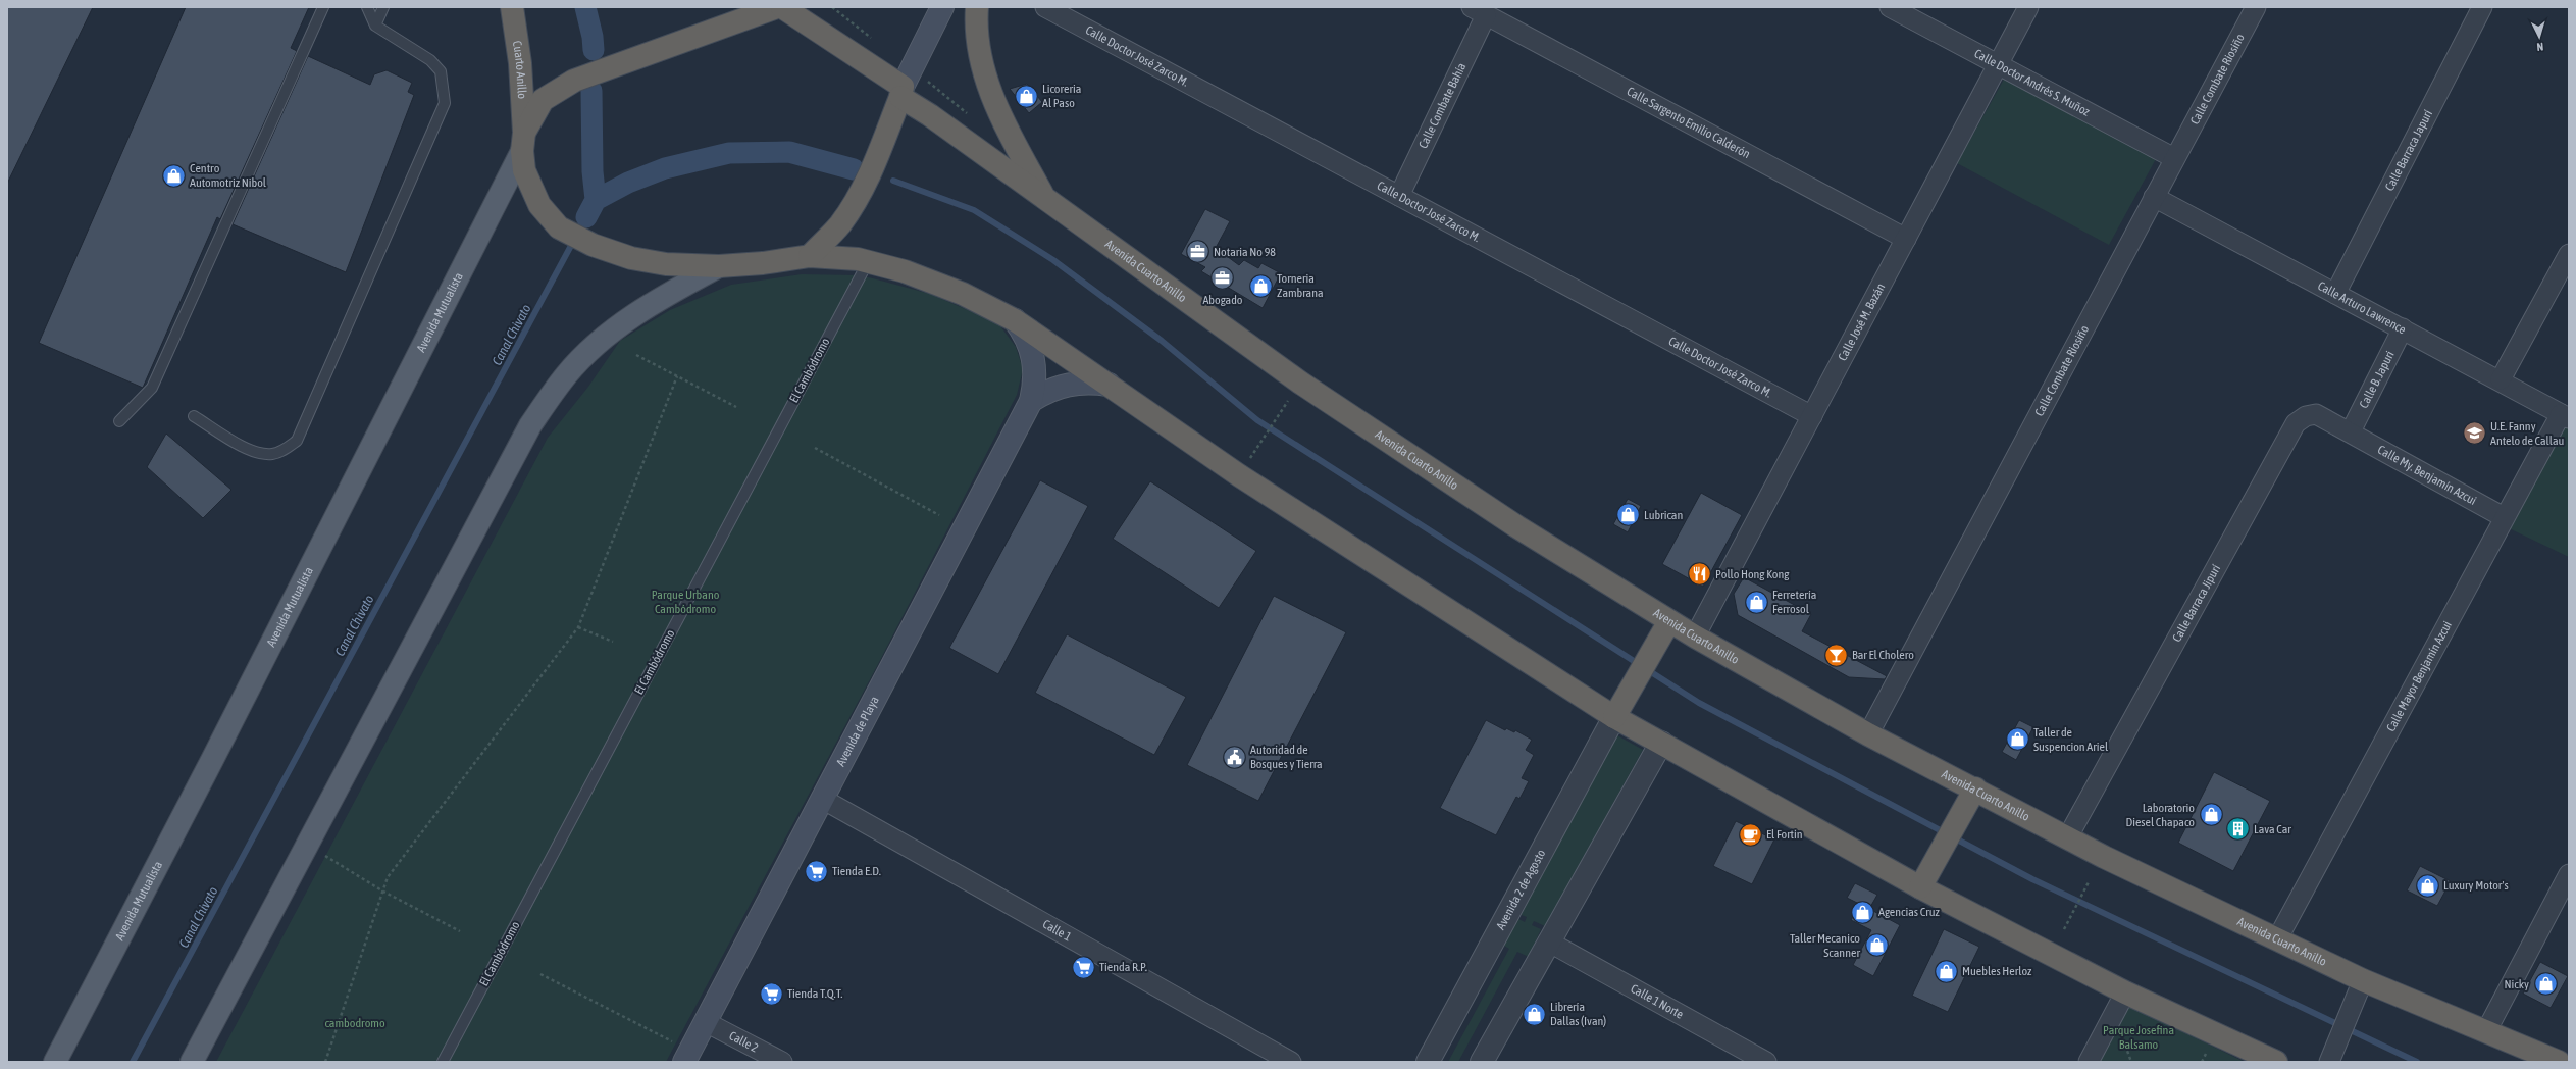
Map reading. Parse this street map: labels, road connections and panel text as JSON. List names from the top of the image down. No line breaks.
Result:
{"streets":{"highway":["Cuarto Anillo","Avenida Cuarto Anillo"],"main road":["Avenida Mutualista","Avenida de Playa"],"street":["Calle Doctor José Zarco M.","Calle Combate Riosiño","Calle Doctor Andrés S. Muñoz","Calle Combate Bahía","Calle Sargento Emilio Calderón","Calle Barraca Japurí","Calle Arturo Lawrence","Calle José M. Bazán","Calle B. Japuri","Calle My. Benjamín Azcui","Calle Barraca Jipurí","Calle Mayor Benjamín Azcui","Avenida 2 de Agosto","Calle 1","Calle 1 Norte","Calle 2"],"lane":["El Cambódromo"]},"crossings":[["Calle Doctor José Zarco M.","Calle Combate Bahía"],["Calle Doctor José Zarco M.","Calle José M. Bazán"],["Cuarto Anillo","Avenida Mutualista"],["Calle Combate Riosiño","Calle Doctor Andrés S. Muñoz"],["Calle Combate Riosiño","Avenida Cuarto Anillo"],["Calle Combate Riosiño","Calle Arturo Lawrence"],["Calle Doctor Andrés S. Muñoz","Calle José M. Bazán"],["Calle Combate Bahía","Calle Sargento Emilio Calderón"],["Calle Sargento Emilio Calderón","Calle José M. Bazán"],["Calle Barraca Japurí","Calle Arturo Lawrence"],["Avenida Cuarto Anillo","Calle José M. Bazán"],["Avenida Cuarto Anillo","Calle Barraca Jipurí"],["Avenida Cuarto Anillo","Calle Mayor Benjamín Azcui"],["Calle Arturo Lawrence","Calle B. Japuri"],["Calle Arturo Lawrence","Calle Mayor Benjamín Azcui"],["Calle B. Japuri","Calle My. Benjamín Azcui"],["Calle B. Japuri","Calle Barraca Jipurí"],["Calle My. Benjamín Azcui","Calle Barraca Jipurí"],["Calle My. Benjamín Azcui","Calle Mayor Benjamín Azcui"],["Avenida de Playa","Calle 1"],["Avenida de Playa","Calle 2"]],"water":["Canal Chivato"],"parks":["Parque Urbano Cambódromo","cambodromo","Parque Josefina Balsamo"],"places":{"shop":["Licoreria Al Paso","Centro Automotriz Nibol","Torneria Zambrana","Lubrican","Ferretería Ferrosol","Taller de Suspencion Ariel","Laboratorio Diesel Chapaco","Luxury Motor's","Agencias Cruz","Taller Mecanico Scanner","Muebles Herloz","Nicky","Librería Dallas (Ivan)"],"office":["Notaria No 98","Abogado"],"school or university":["U.E. Fanny Antelo de Callau"],"restaurant":["Pollo Hong Kong"],"bar":["Bar El Cholero"],"public building":["Autoridad de Bosques y Tierra"],"building":["Lava Car"],"cafe":["El Fortin"],"supermarket":["Tienda E.D.","Tienda R.P.","Tienda T.Q.T."]},"north":"bottom"}
